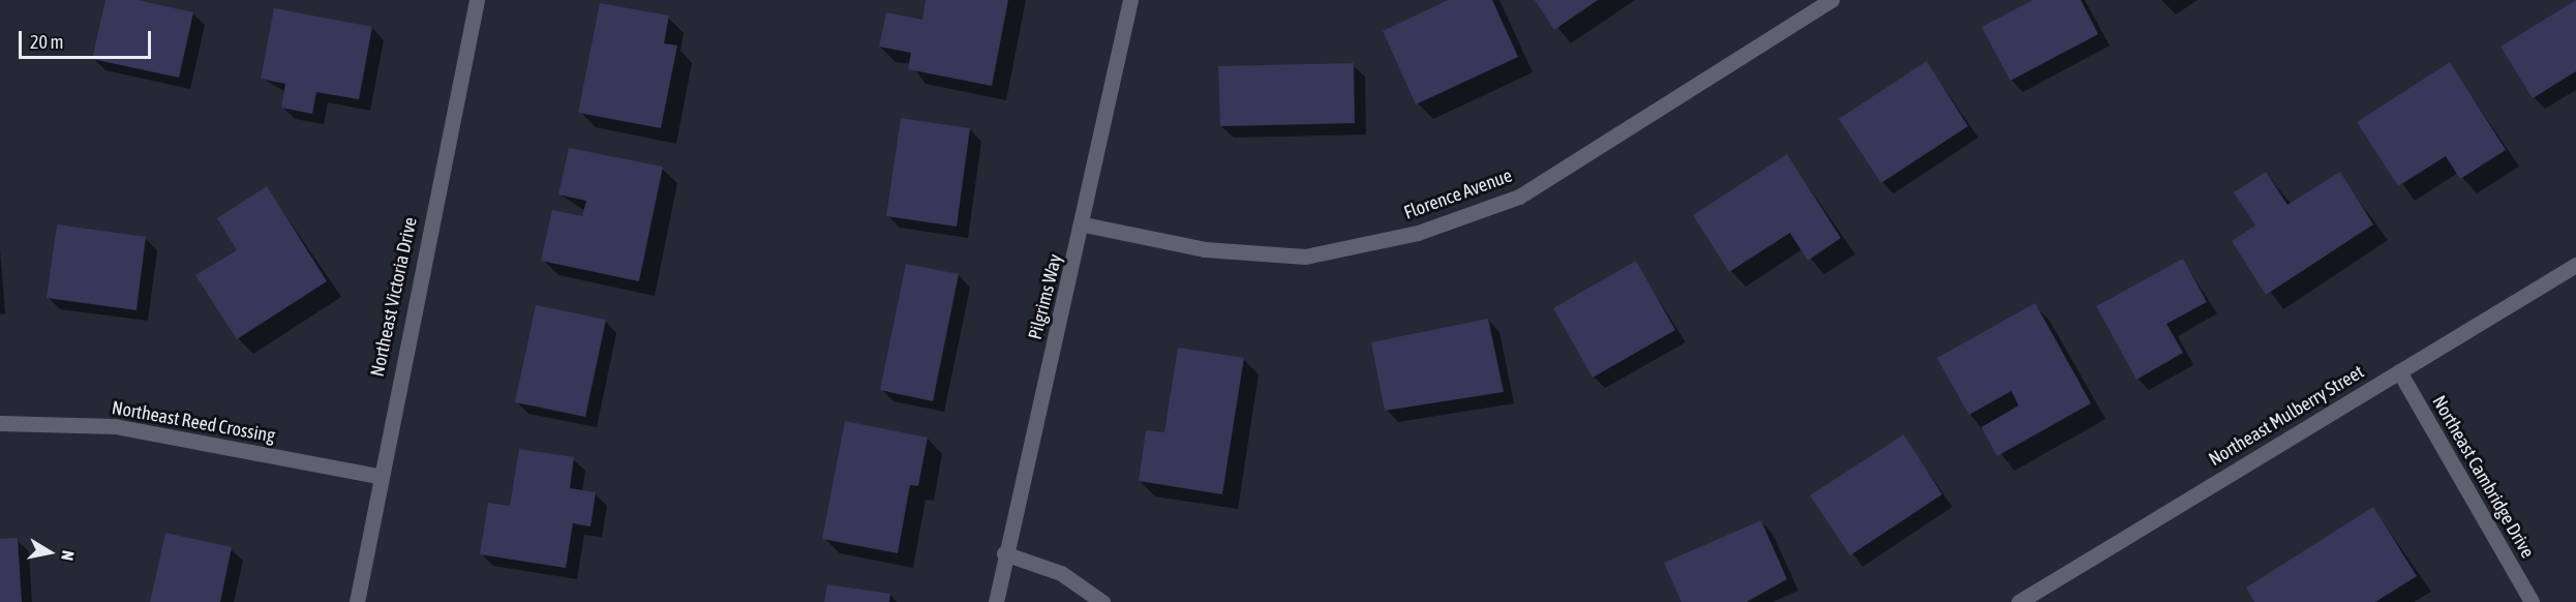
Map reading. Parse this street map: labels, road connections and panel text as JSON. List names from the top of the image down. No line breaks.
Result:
{"streets":{"street":["Florence Avenue","Northeast Victoria Drive","Pilgrims Way","Northeast Mulberry Street","Northeast Reed Crossing","Northeast Cambridge Drive"]},"crossings":[["Florence Avenue","Pilgrims Way"],["Northeast Victoria Drive","Northeast Reed Crossing"],["Northeast Mulberry Street","Northeast Cambridge Drive"]],"scale_bar":"20 m","north":"right"}
